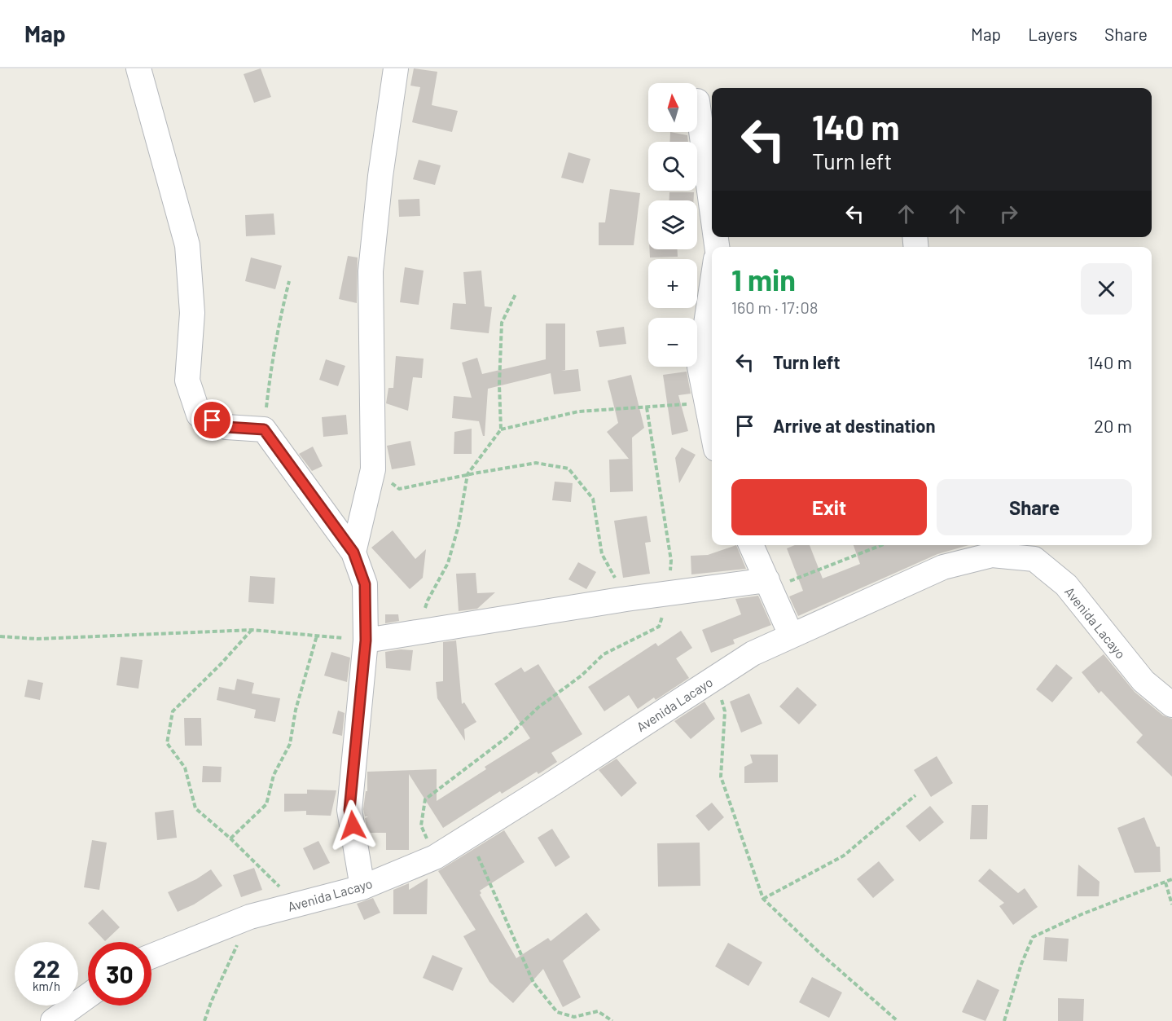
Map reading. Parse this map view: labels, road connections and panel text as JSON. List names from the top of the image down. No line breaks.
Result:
{"streets":{"street":["Avenida Lacayo"]},"north":"top","page":{"header":"Map","nav":["Map","Layers","Share"],"map_buttons":["+","−"],"turn":["140 m","Turn left"],"heading":["1 min","160 m · 17:08"],"list":[{"name":"Turn left","value":"140 m"},{"name":"Arrive at destination","value":"20 m"}],"buttons":["Exit","Share"],"speed":"22 km/h","limit":"30"}}
